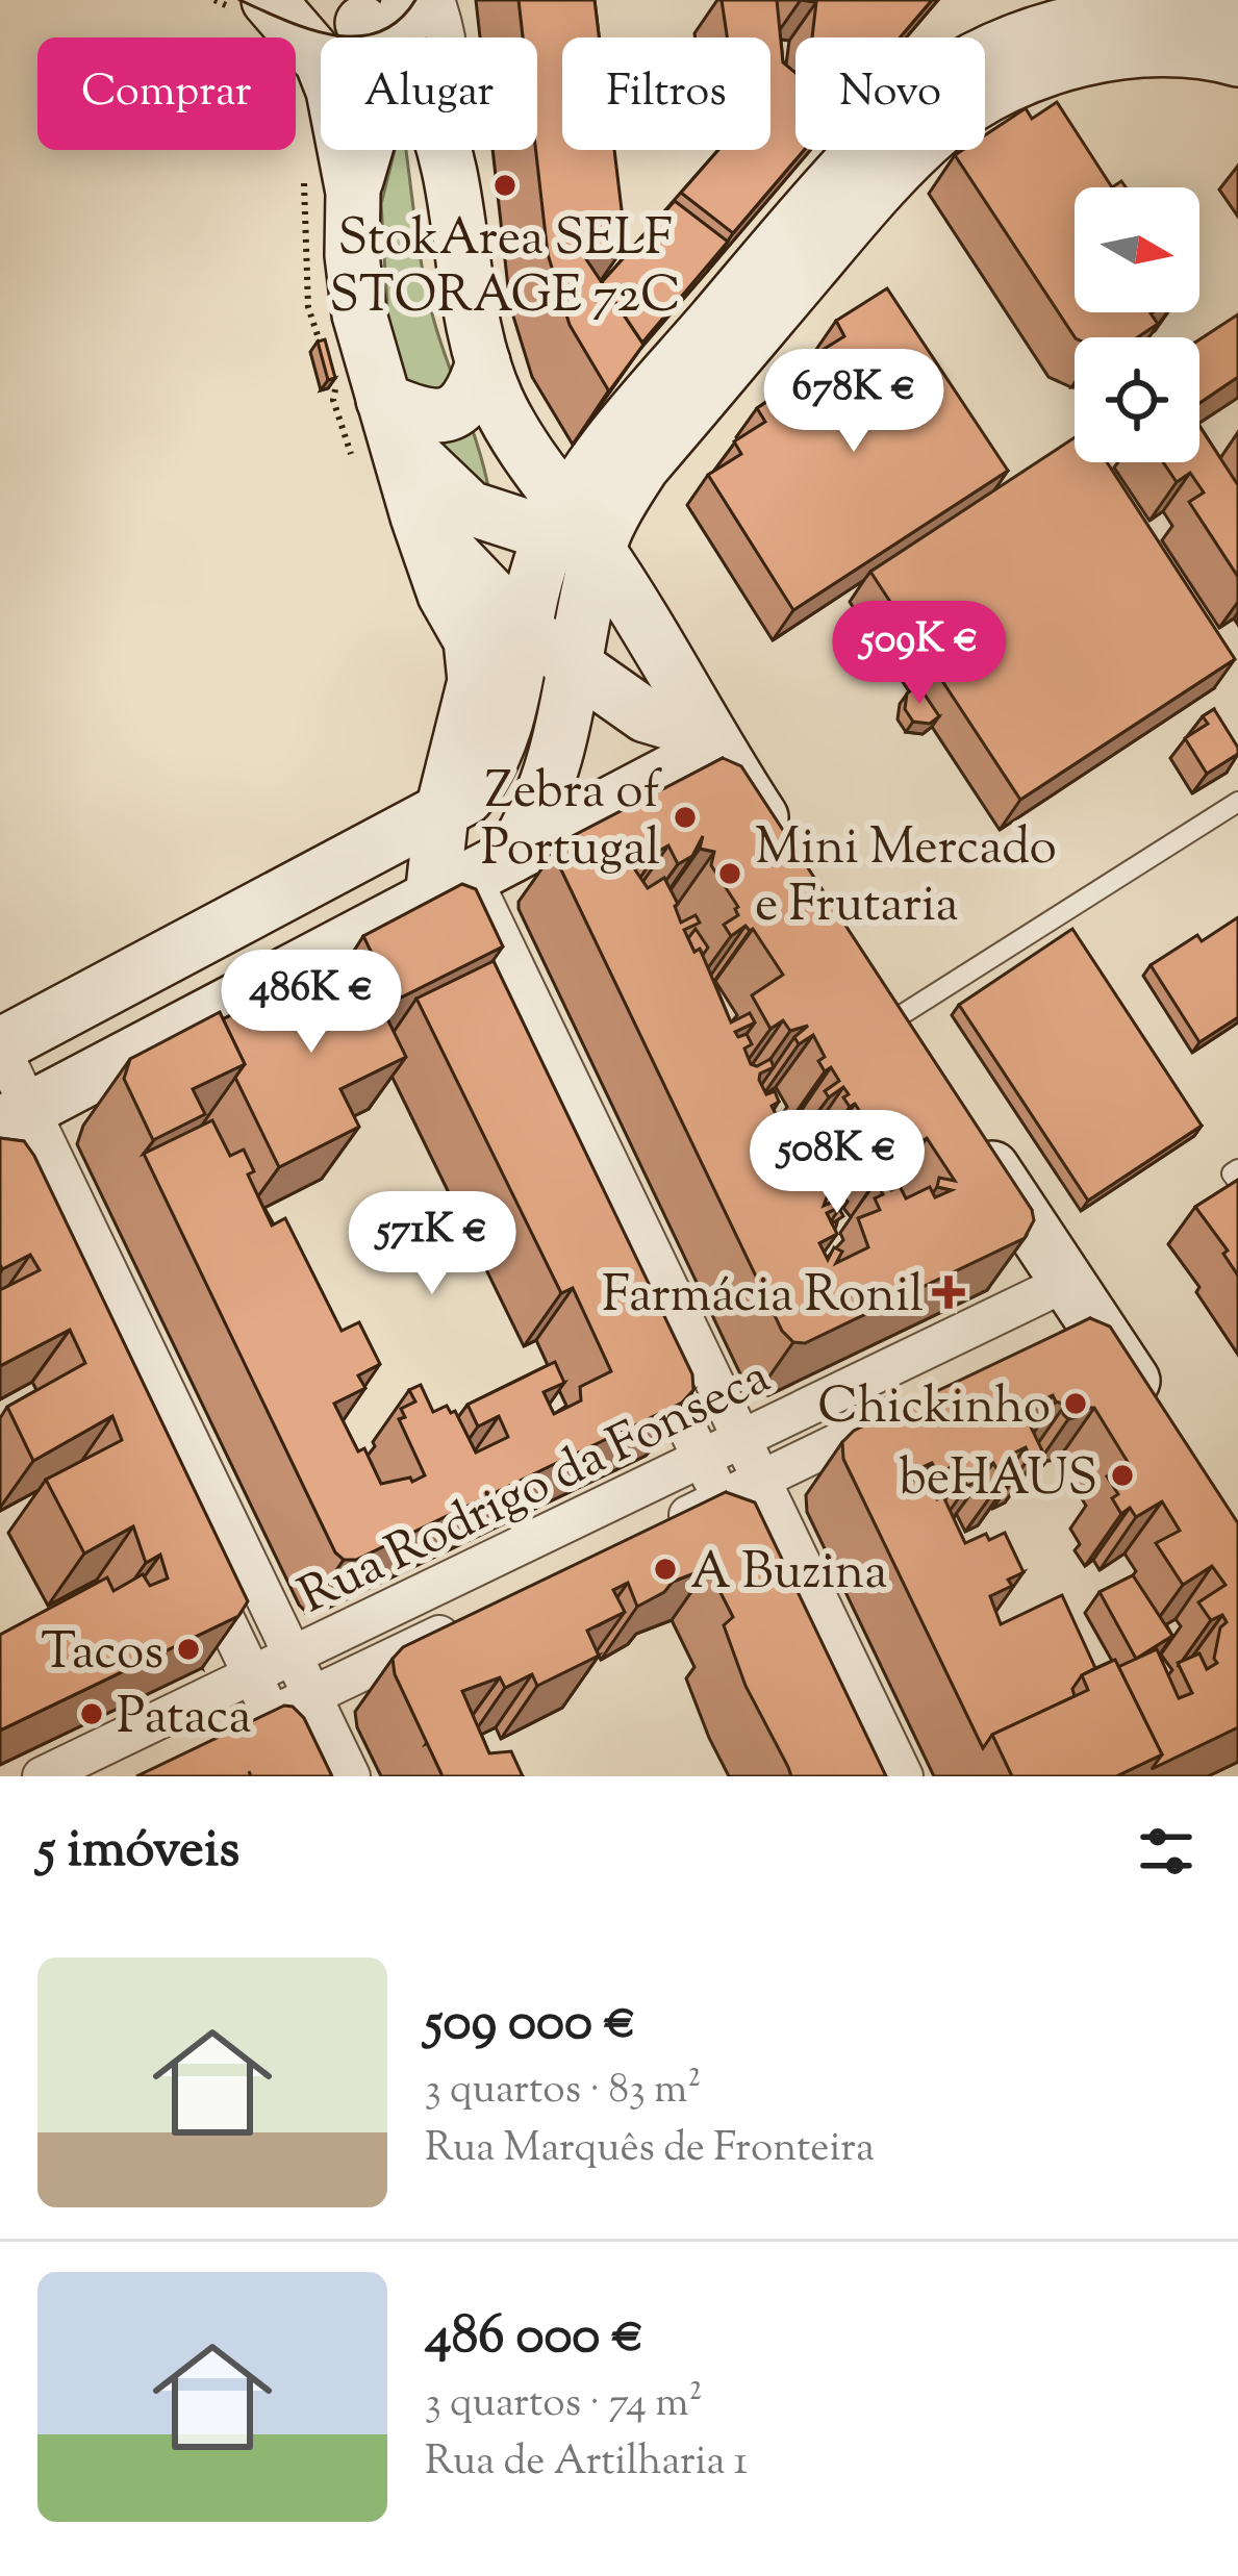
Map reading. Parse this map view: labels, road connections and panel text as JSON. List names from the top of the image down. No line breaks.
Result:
{"streets":{"street":["Rua Rodrigo da Fonseca"]},"places":{"other":["StokArea SELF STORAGE 72C","Zebra of Portugal","Mini Mercado e Frutaria","Chickinho","beHAUS","A Buzina","Tacos","Pataca"],"health":["Farmácia Ronil"]},"north":"right","page":{"chip":["Comprar","Alugar","Filtros","Novo"],"price":["678K €","509K €","486K €","508K €","571K €"],"heading":"5 imóveis","list":[{"name":"509 000 €","note":"3 quartos · 83 m² · Rua Marquês de Fronteira"},{"name":"486 000 €","note":"3 quartos · 74 m² · Rua de Artilharia 1"}]}}
